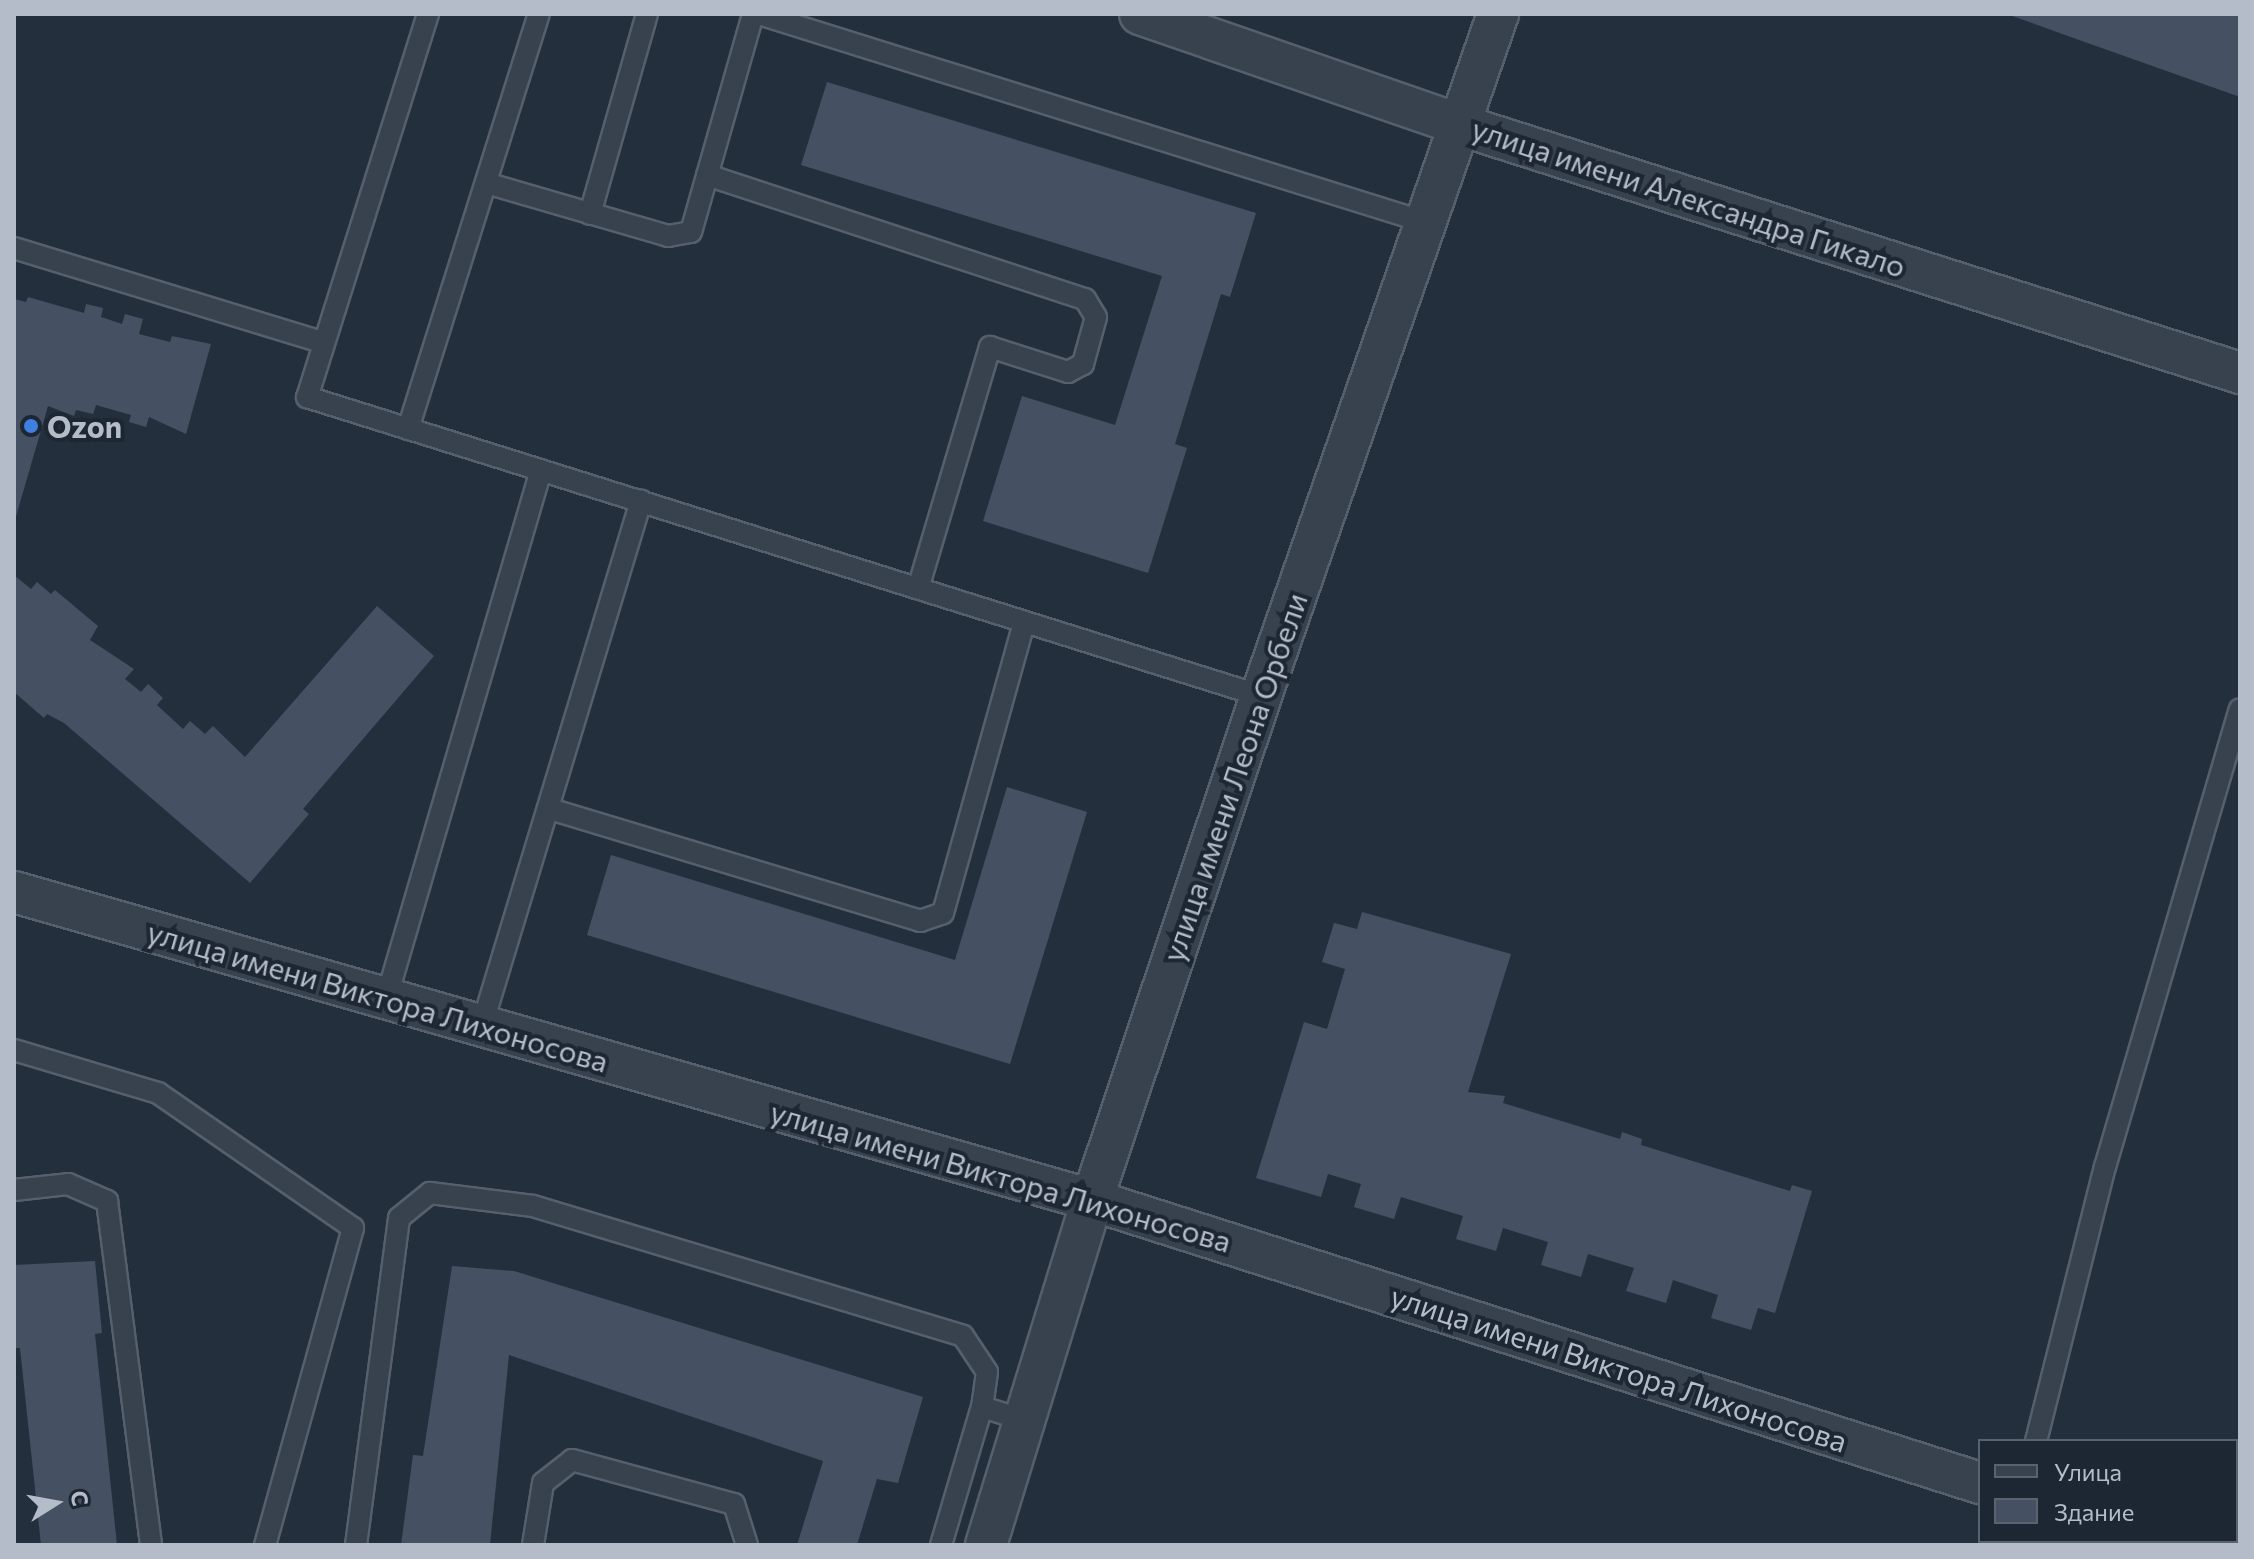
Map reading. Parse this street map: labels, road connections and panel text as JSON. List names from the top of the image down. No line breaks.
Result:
{"streets":{"street":["улица имени Александра Гикало","улица имени Леона Орбели","улица имени Виктора Лихоносова"]},"crossings":[["улица имени Александра Гикало","улица имени Леона Орбели"],["улица имени Леона Орбели","улица имени Виктора Лихоносова"]],"places":["Ozon"],"legend":["Улица","Здание"],"north":"right"}
